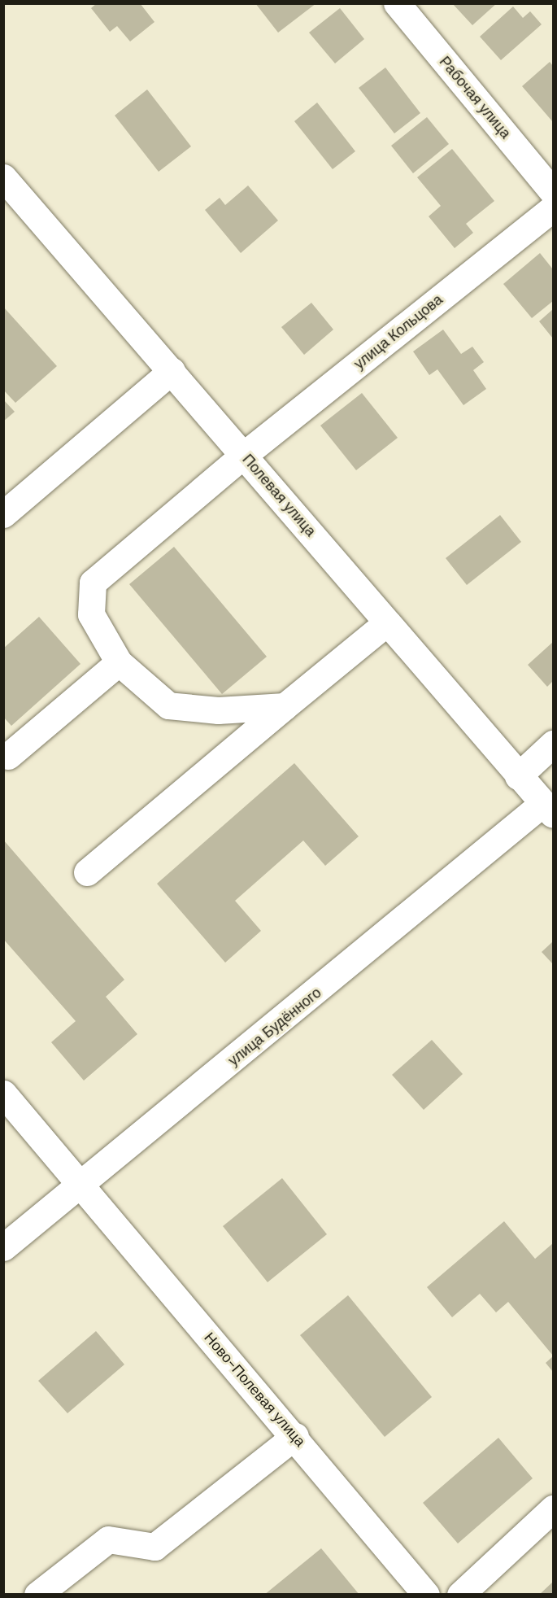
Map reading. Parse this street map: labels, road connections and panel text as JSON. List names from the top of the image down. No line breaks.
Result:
{"streets":{"street":["Рабочая улица","улица Кольцова","Полевая улица","улица Будённого","Ново-Полевая улица"]},"crossings":[["улица Кольцова","Полевая улица"],["Полевая улица","улица Будённого"],["улица Будённого","Ново-Полевая улица"]]}
